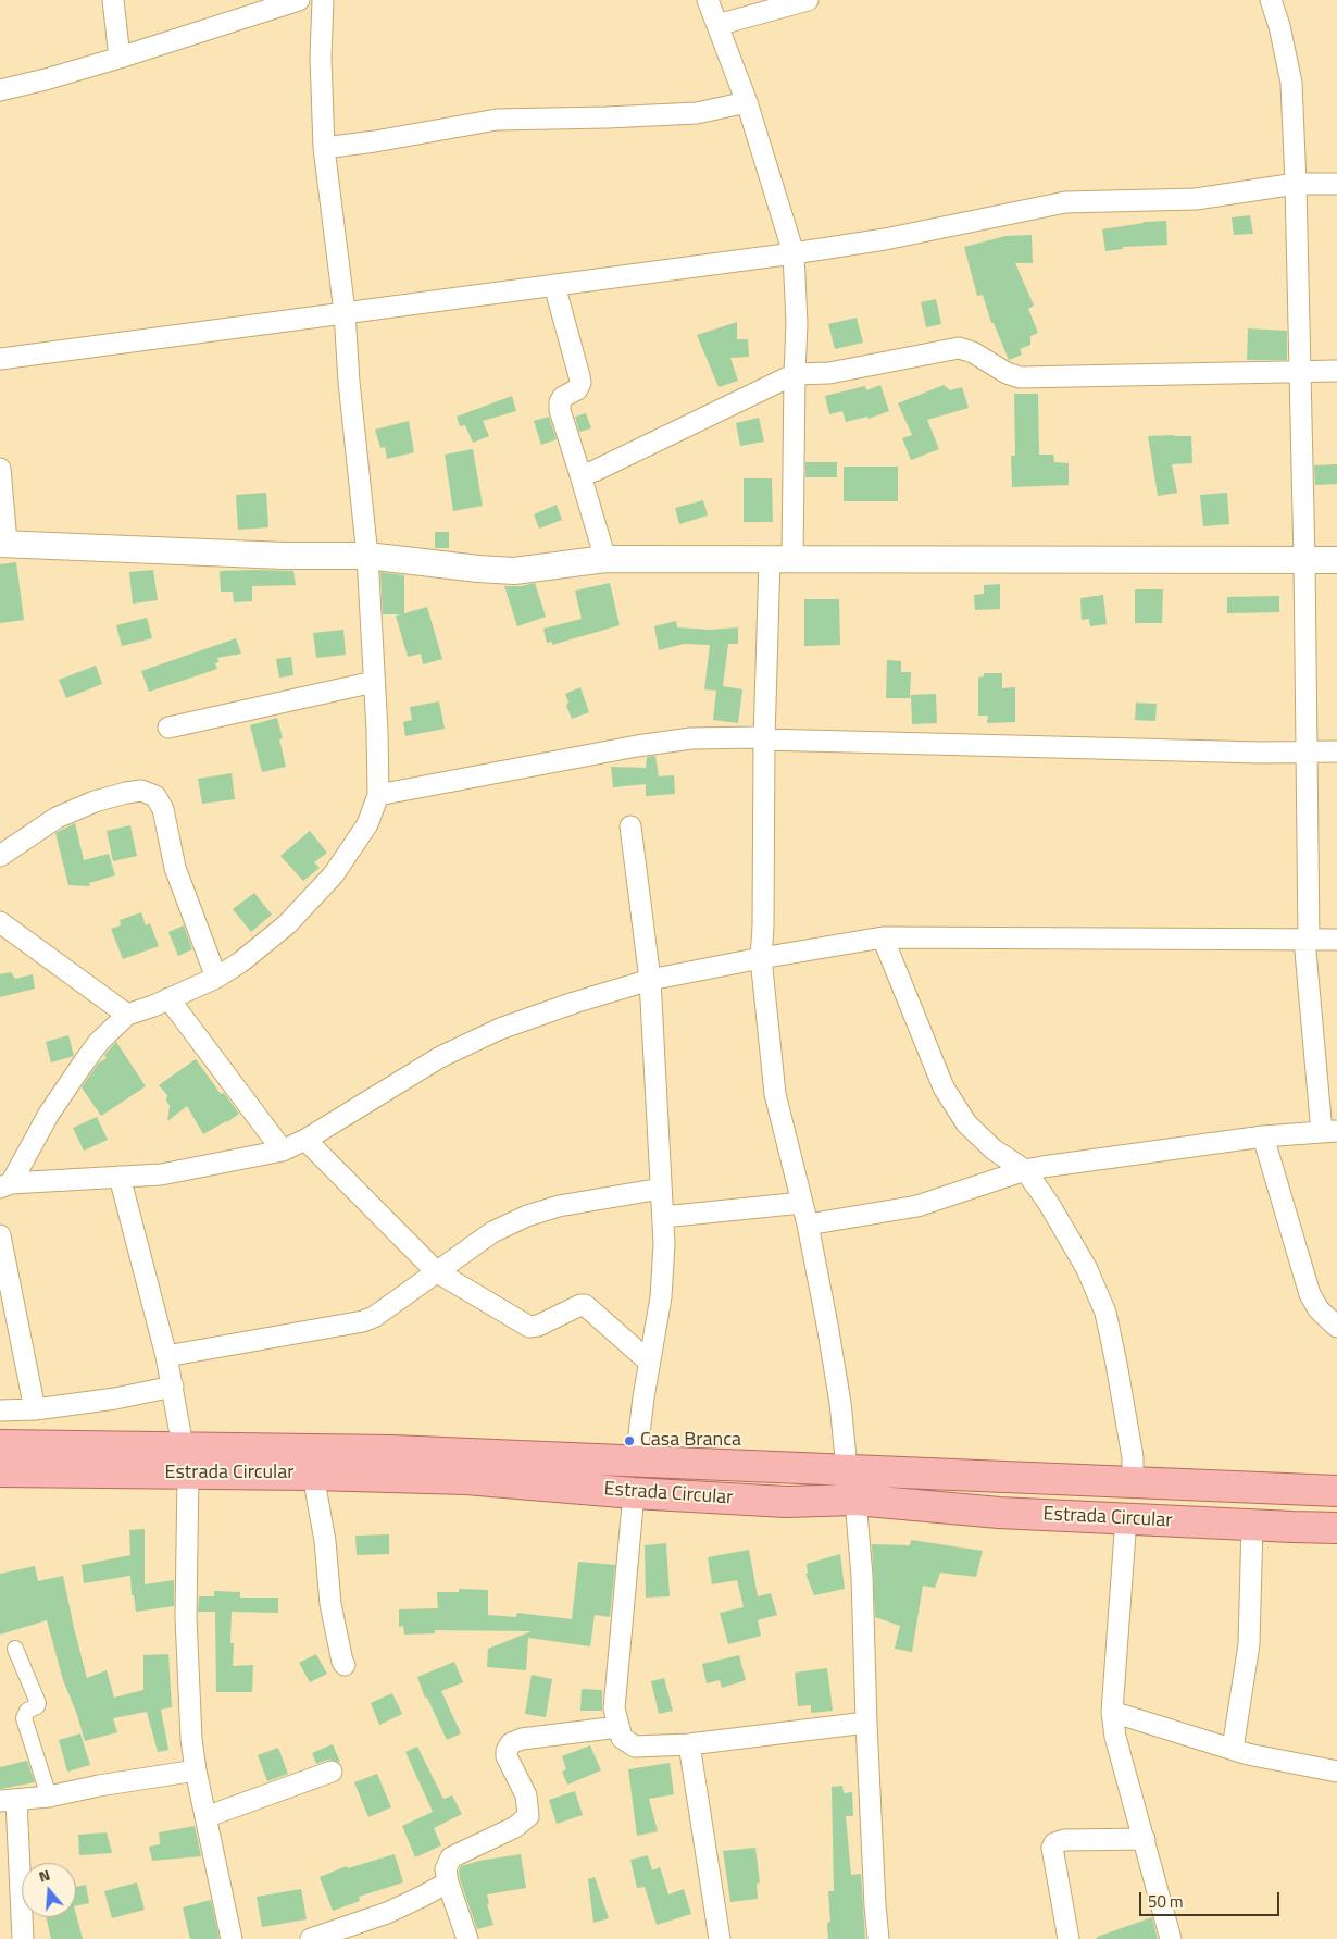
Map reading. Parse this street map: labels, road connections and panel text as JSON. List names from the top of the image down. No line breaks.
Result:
{"streets":{"main road":["Estrada Circular"]},"places":["Casa Branca"],"scale_bar":"50 m","north":"top"}
